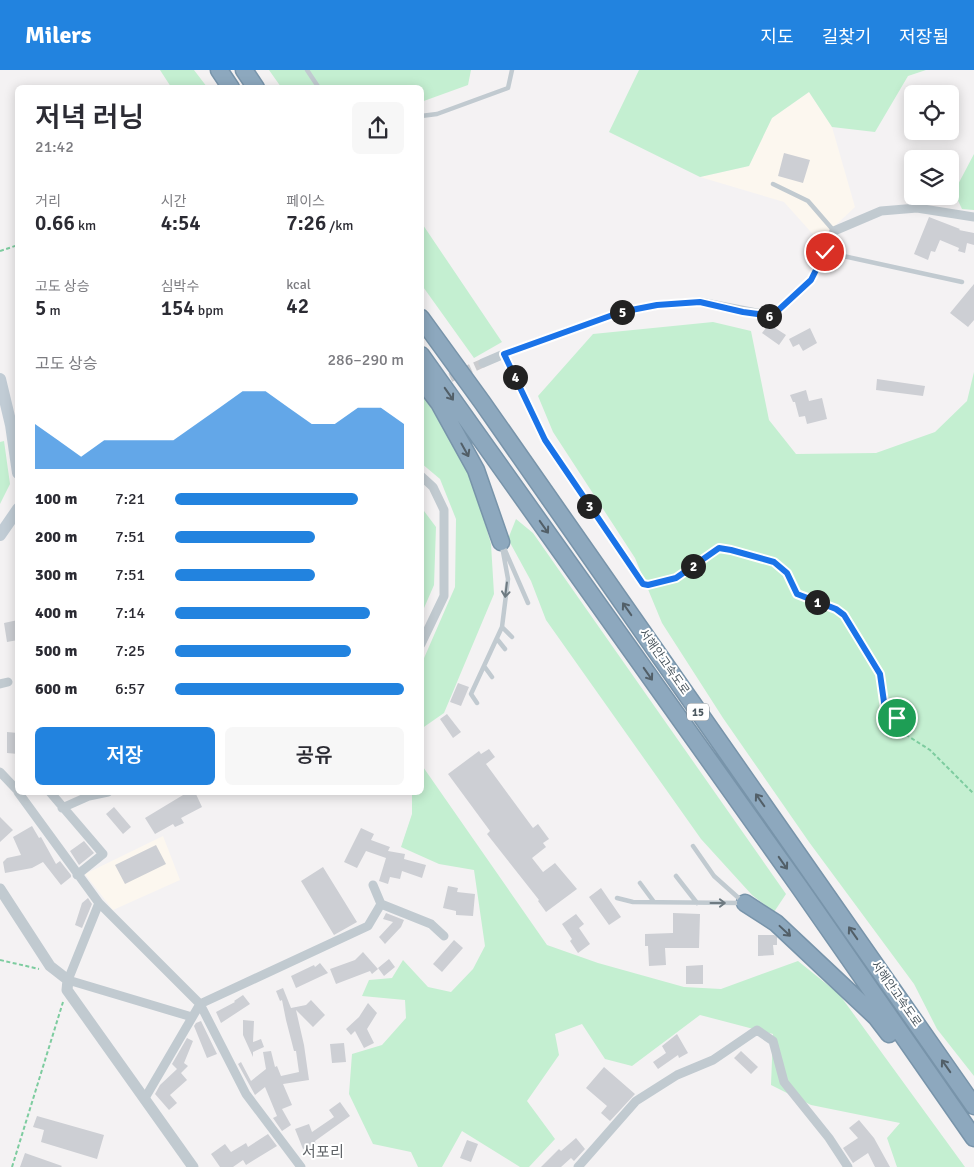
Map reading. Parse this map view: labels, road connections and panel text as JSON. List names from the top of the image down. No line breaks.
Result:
{"streets":{"highway":["서해안고속도로","15"]},"districts":["서포리"],"page":{"header":"Milers","nav":["지도","길찾기","저장됨"],"heading":["저녁 러닝","21:42"],"stats":[["거리","0.66 km"],["시간","4:54"],["페이스","7:26 /km"],["고도 상승","5 m"],["심박수","154 bpm"],["kcal","42"]],"pins":["5","6","4","3","2","1"],"chart":["고도 상승","286–290 m"],"list":[{"name":"100 m","note":"7:21"},{"name":"200 m","note":"7:51"},{"name":"300 m","note":"7:51"},{"name":"400 m","note":"7:14"},{"name":"500 m","note":"7:25"},{"name":"600 m","note":"6:57"}],"buttons":["저장","공유"]}}
